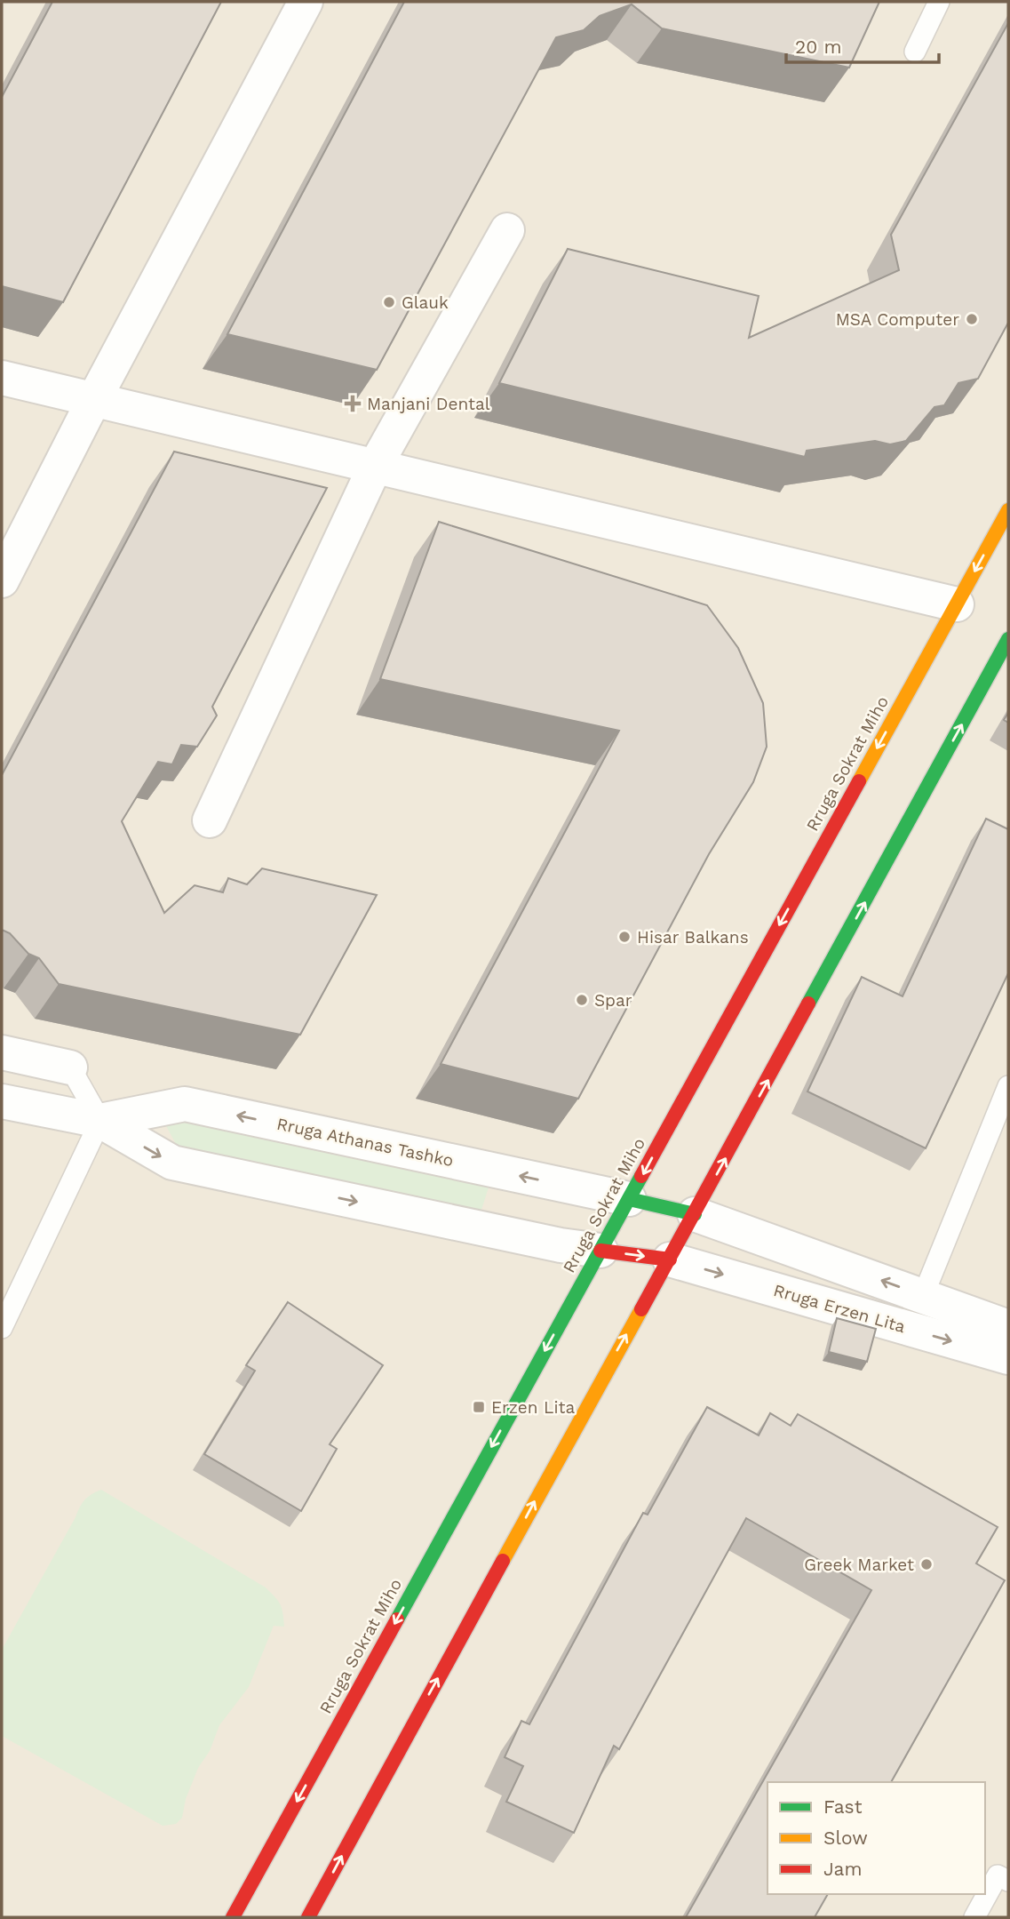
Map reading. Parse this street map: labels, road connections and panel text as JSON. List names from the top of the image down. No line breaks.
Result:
{"streets":{"main road":["Rruga Sokrat Miho"],"street":["Rruga Athanas Tashko","Rruga Erzen Lita"]},"crossings":[["Rruga Sokrat Miho","Rruga Athanas Tashko"]],"places":{"other":["Glauk","MSA Computer","Hisar Balkans","Spar","Greek Market"],"health":["Manjani Dental"],"transit":["Erzen Lita"]},"legend":["Fast","Slow","Jam"],"scale_bar":"20 m"}
